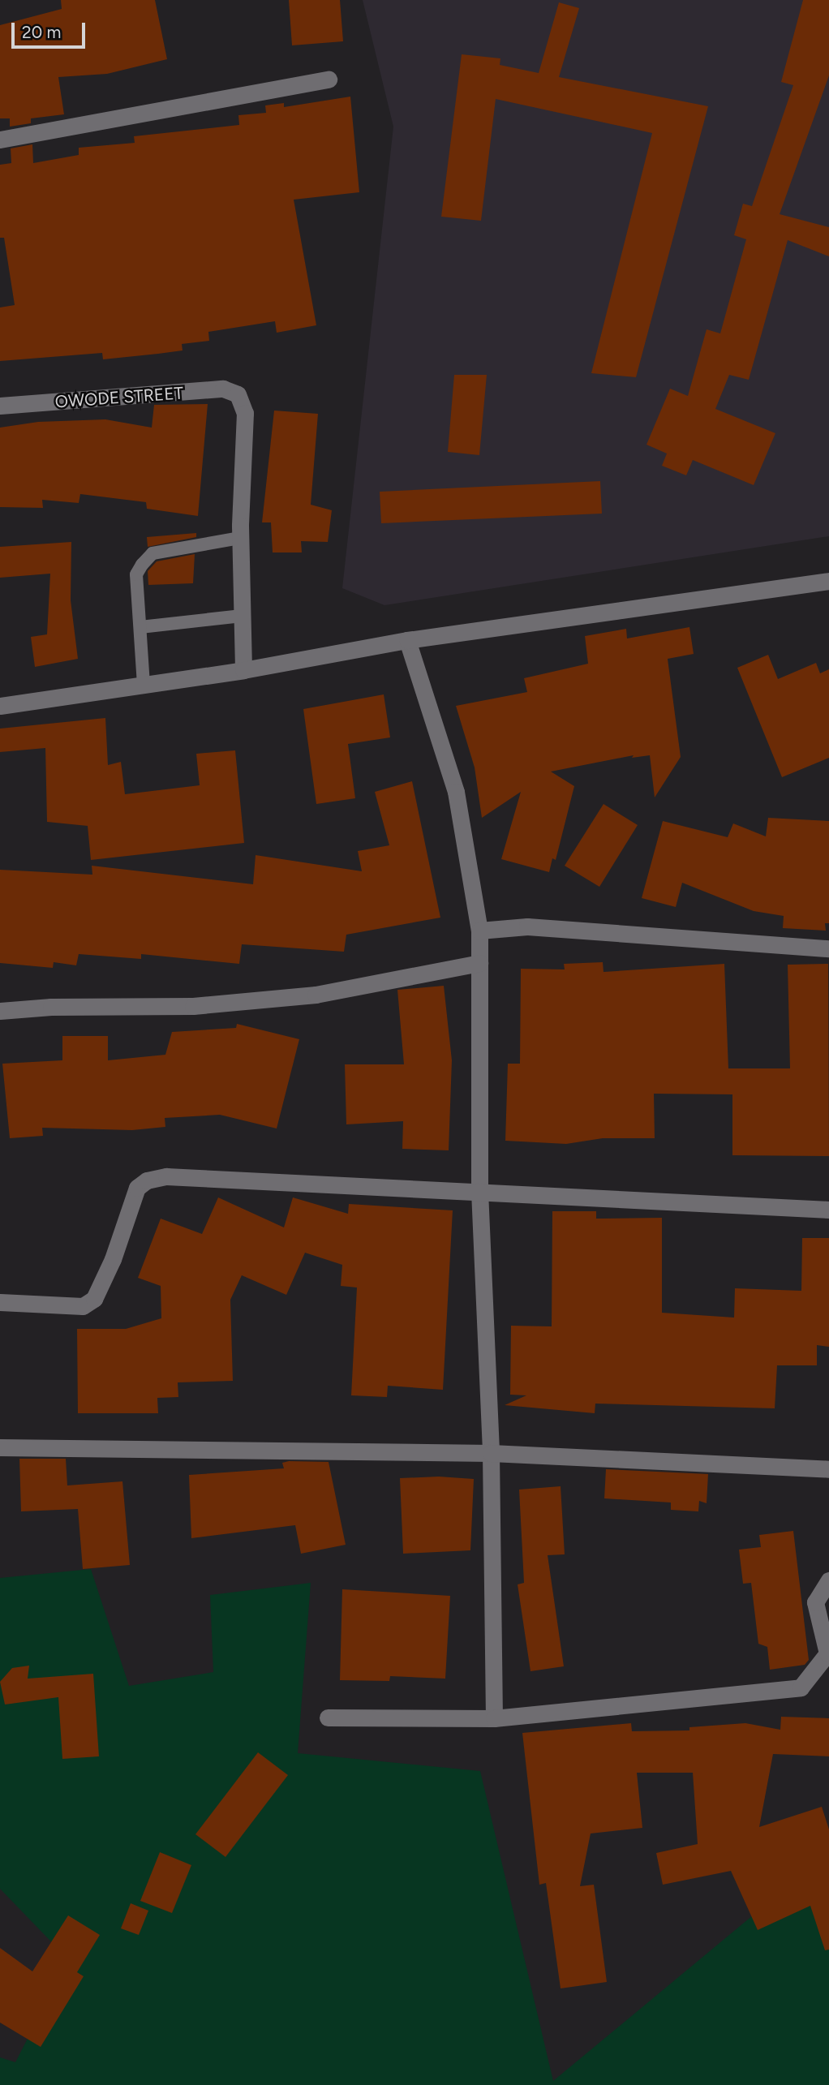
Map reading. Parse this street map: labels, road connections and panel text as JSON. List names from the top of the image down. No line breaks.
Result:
{"streets":{"street":["OWODE STREET"]},"scale_bar":"20 m"}
